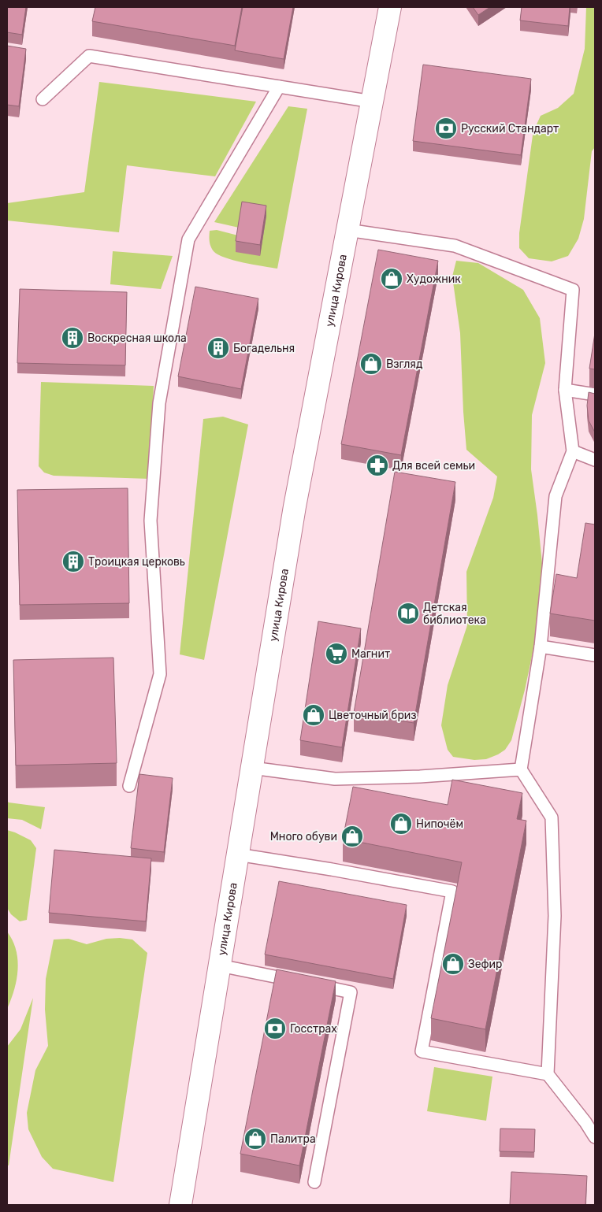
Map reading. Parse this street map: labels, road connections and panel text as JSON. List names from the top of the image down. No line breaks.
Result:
{"streets":{"main road":["улица Кирова"]},"places":{"bank":["Русский Стандарт","Госстрах"],"shop":["Художник","Взгляд","Цветочный бриз","Нипочём","Много обуви","Зефир","Палитра"],"building":["Воскресная школа","Богадельня","Троицкая церковь"],"pharmacy":["Для всей семьи"],"library":["Детская библиотека"],"supermarket":["Магнит"]}}
